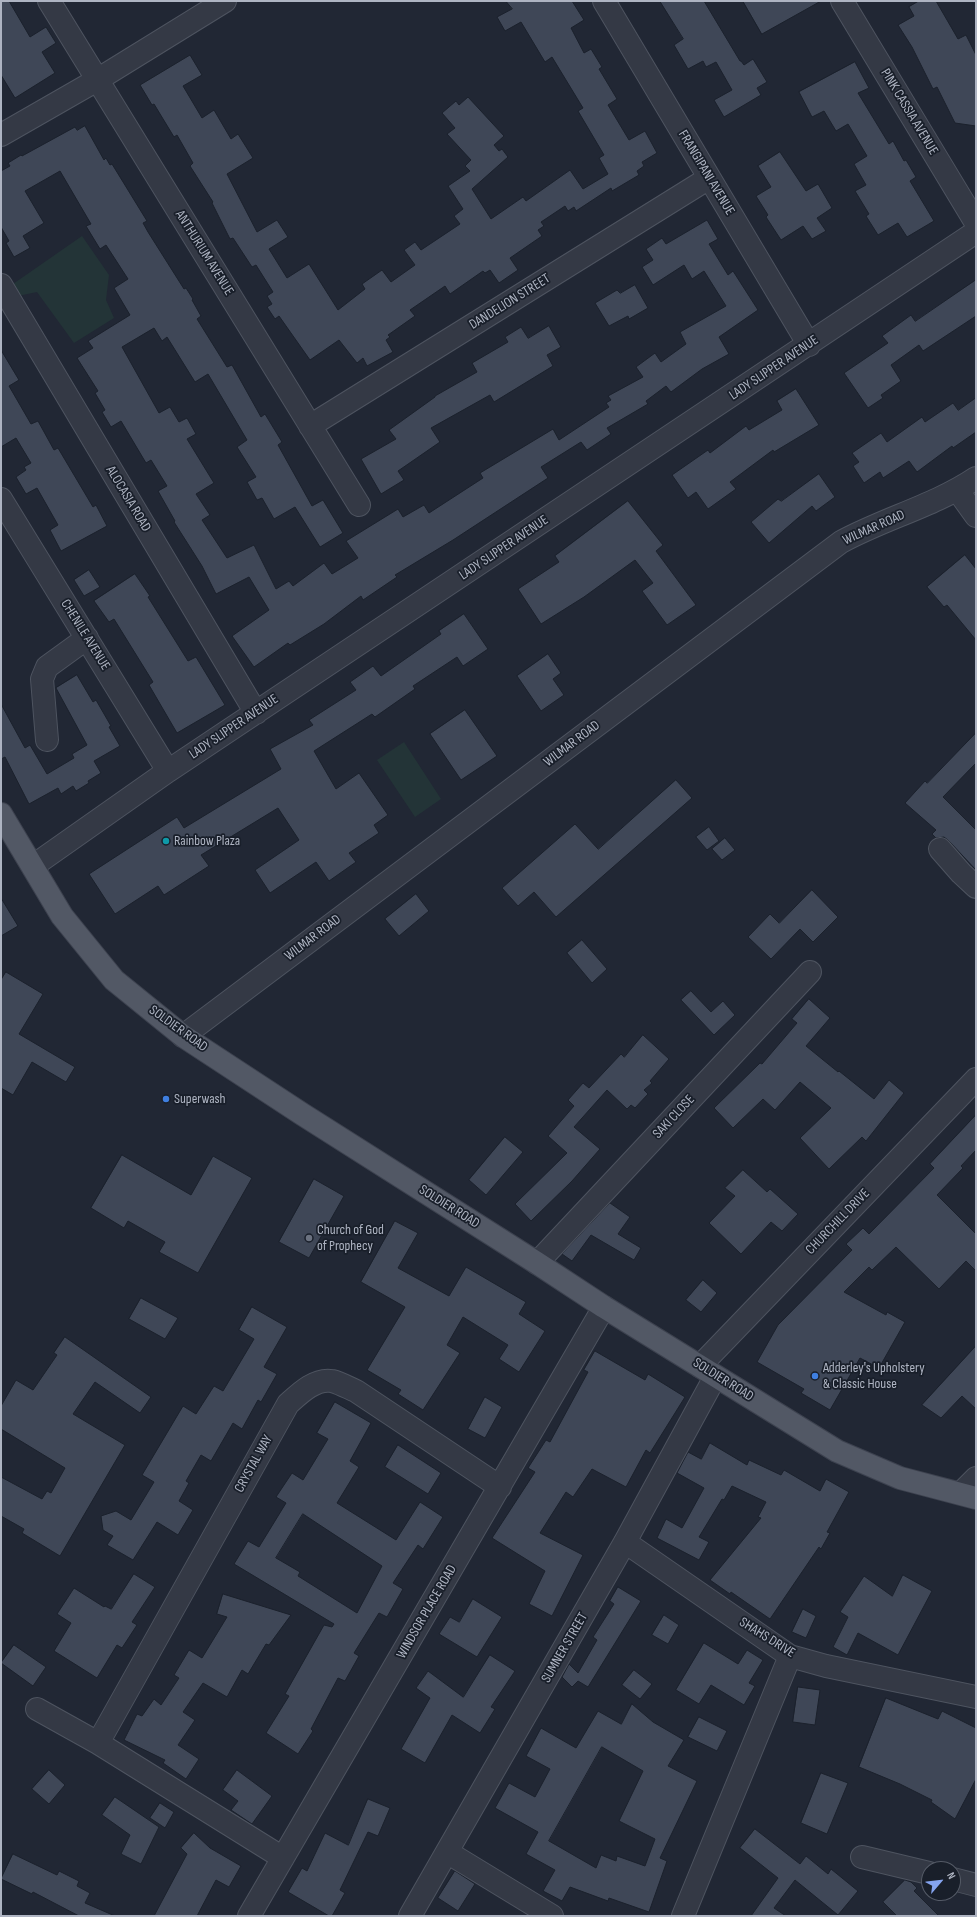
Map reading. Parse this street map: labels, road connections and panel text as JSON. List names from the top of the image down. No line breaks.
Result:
{"streets":{"main road":["SOLDIER ROAD"],"street":["PINK CASSIA AVENUE","FRANGIPANI AVENUE","ANTHURIUM AVENUE","DANDELION STREET","LADY SLIPPER AVENUE","ALOCASIA ROAD","WILMAR ROAD","CHENILE AVENUE","SAKI CLOSE","CHURCHILL DRIVE","CRYSTAL WAY","WINDSOR PLACE ROAD","SHAHS DRIVE","SUMNER STREET"]},"crossings":[["FRANGIPANI AVENUE","DANDELION STREET"],["FRANGIPANI AVENUE","LADY SLIPPER AVENUE"],["ANTHURIUM AVENUE","DANDELION STREET"],["LADY SLIPPER AVENUE","ALOCASIA ROAD"],["LADY SLIPPER AVENUE","CHENILE AVENUE"],["LADY SLIPPER AVENUE","SOLDIER ROAD"],["WILMAR ROAD","SOLDIER ROAD"],["SOLDIER ROAD","SAKI CLOSE"],["SOLDIER ROAD","CHURCHILL DRIVE"],["SOLDIER ROAD","WINDSOR PLACE ROAD"],["SOLDIER ROAD","SUMNER STREET"],["CHURCHILL DRIVE","SUMNER STREET"],["CRYSTAL WAY","WINDSOR PLACE ROAD"],["SHAHS DRIVE","SUMNER STREET"]],"places":["Rainbow Plaza","Superwash","Church of God of Prophecy","Adderley's Upholstery & Classic House"],"north":"top right"}
